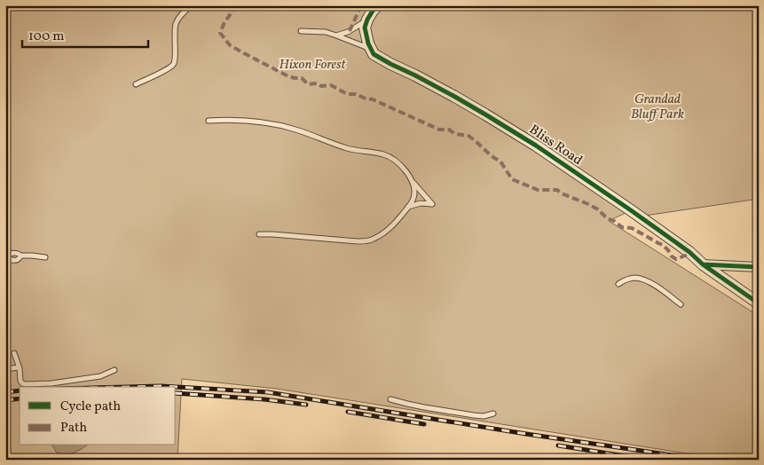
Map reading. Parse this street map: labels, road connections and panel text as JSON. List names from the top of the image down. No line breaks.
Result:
{"streets":{"street":["Bliss Road"]},"parks":["Hixon Forest","Grandad Bluff Park"],"legend":["Cycle path","Path"],"scale_bar":"100 m"}
